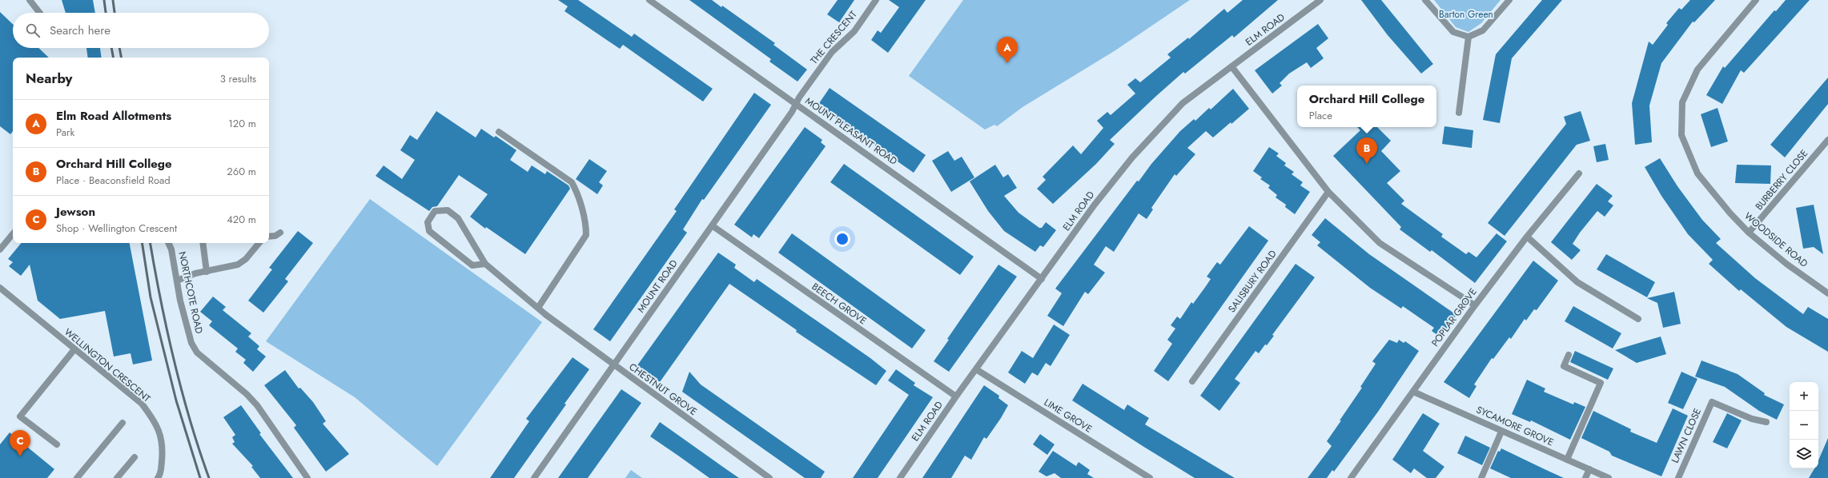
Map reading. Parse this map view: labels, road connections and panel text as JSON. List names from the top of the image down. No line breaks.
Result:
{"streets":{"street":["ELM ROAD","THE CRESCENT","MOUNT PLEASANT ROAD","BURBERRY CLOSE","WOODSIDE ROAD","SALISBURY ROAD","MOUNT ROAD","NORTHCOTE ROAD","BEECH GROVE","POPLAR GROVE","WELLINGTON CRESCENT","CHESTNUT GROVE","LIME GROVE","SYCAMORE GROVE","LAWN CLOSE"]},"crossings":[["ELM ROAD","MOUNT PLEASANT ROAD"],["ELM ROAD","BEECH GROVE"],["ELM ROAD","LIME GROVE"],["THE CRESCENT","MOUNT PLEASANT ROAD"],["THE CRESCENT","MOUNT ROAD"],["MOUNT PLEASANT ROAD","MOUNT ROAD"],["BURBERRY CLOSE","WOODSIDE ROAD"],["MOUNT ROAD","BEECH GROVE"],["MOUNT ROAD","CHESTNUT GROVE"],["POPLAR GROVE","SYCAMORE GROVE"]],"parks":["Barton Green"],"page":{"search":"Search here","pins":["A","B","C"],"heading":["Nearby","3 results"],"popup":["Orchard Hill College","Place"],"list":[{"mark":"A","name":"Elm Road Allotments","note":"Park","value":"120 m"},{"mark":"B","name":"Orchard Hill College","note":"Place · Beaconsfield Road","value":"260 m"},{"mark":"C","name":"Jewson","note":"Shop · Wellington Crescent","value":"420 m"}],"map_buttons":["+","−"]}}
